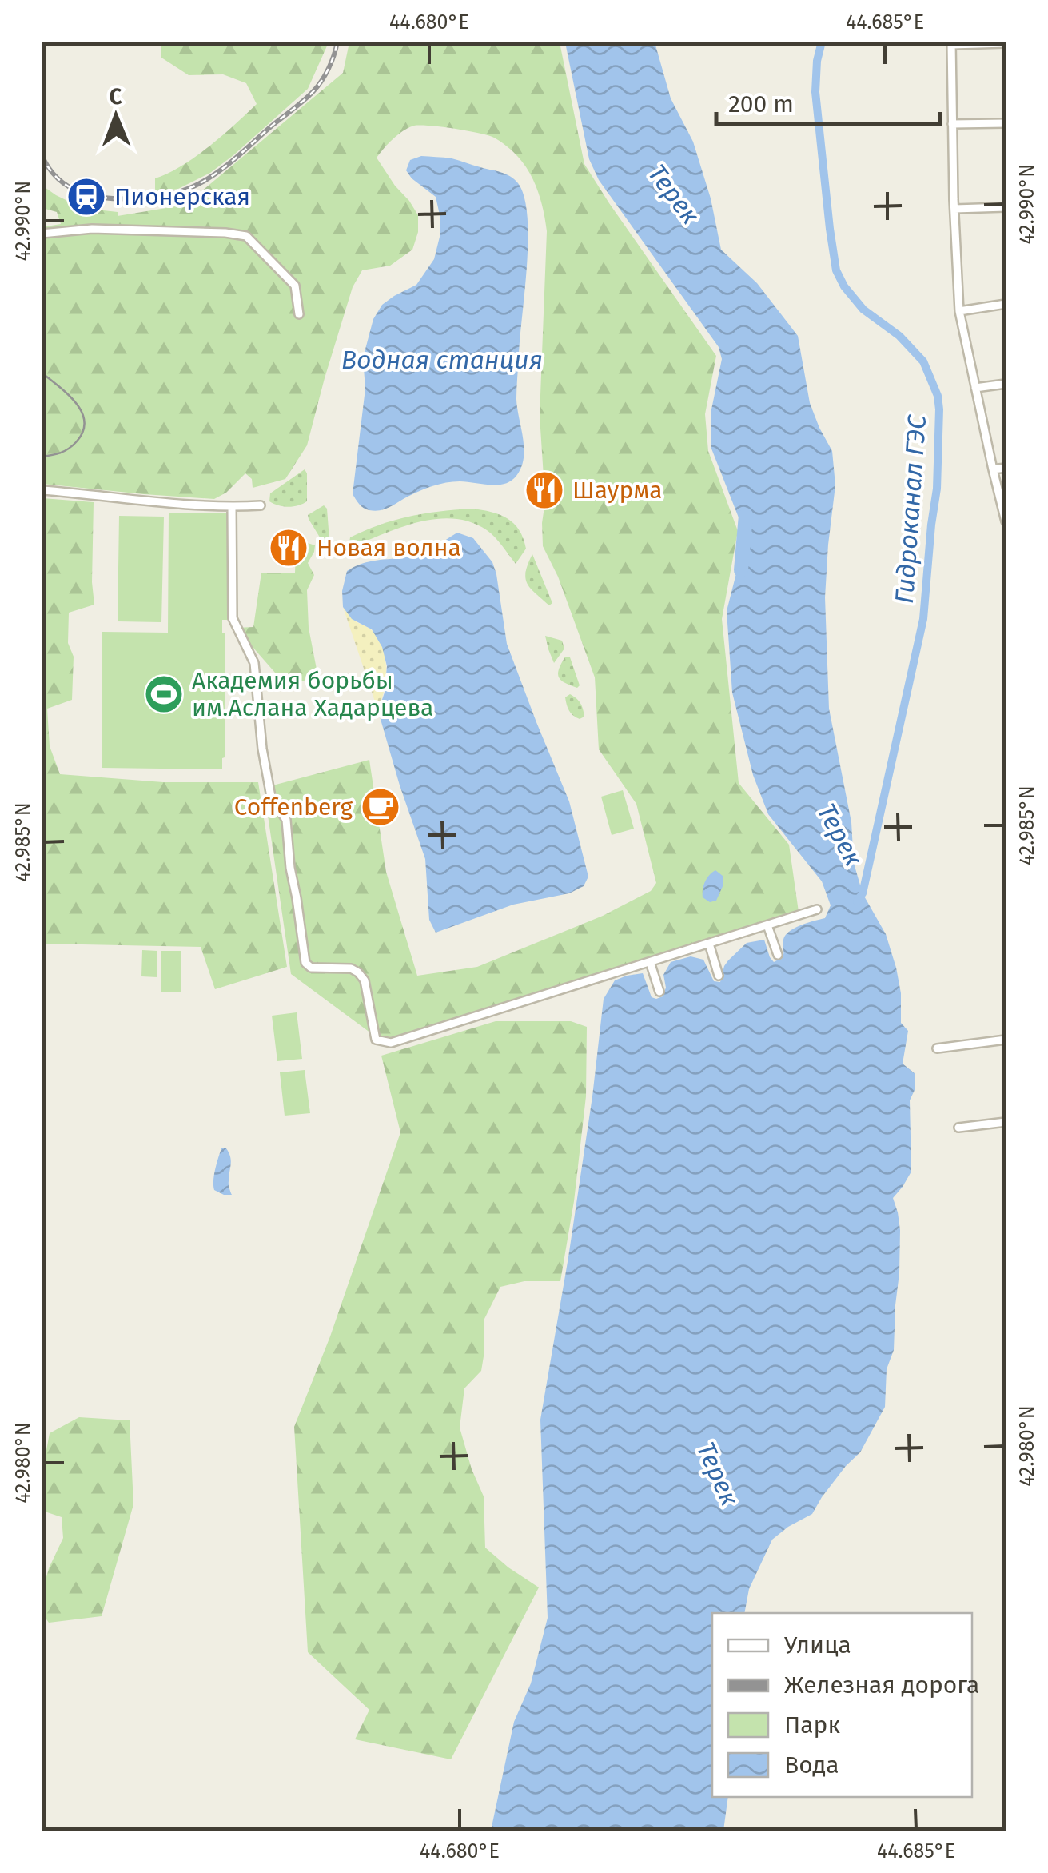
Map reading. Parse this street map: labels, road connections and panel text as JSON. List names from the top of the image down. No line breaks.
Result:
{"water":["Терек","Водная станция","Гидроканал ГЭС"],"places":{"station":["Пионерская"],"restaurant":["Шаурма","Новая волна"],"sports":["Академия борьбы им.Аслана Хадарцева"],"cafe":["Coffenberg"]},"legend":["Улица","Железная дорога","Парк","Вода"],"scale_bar":"200 m","north":"top","coordinates":["44.680°E","44.685°E","42.990°N","42.985°N","42.980°N"]}
